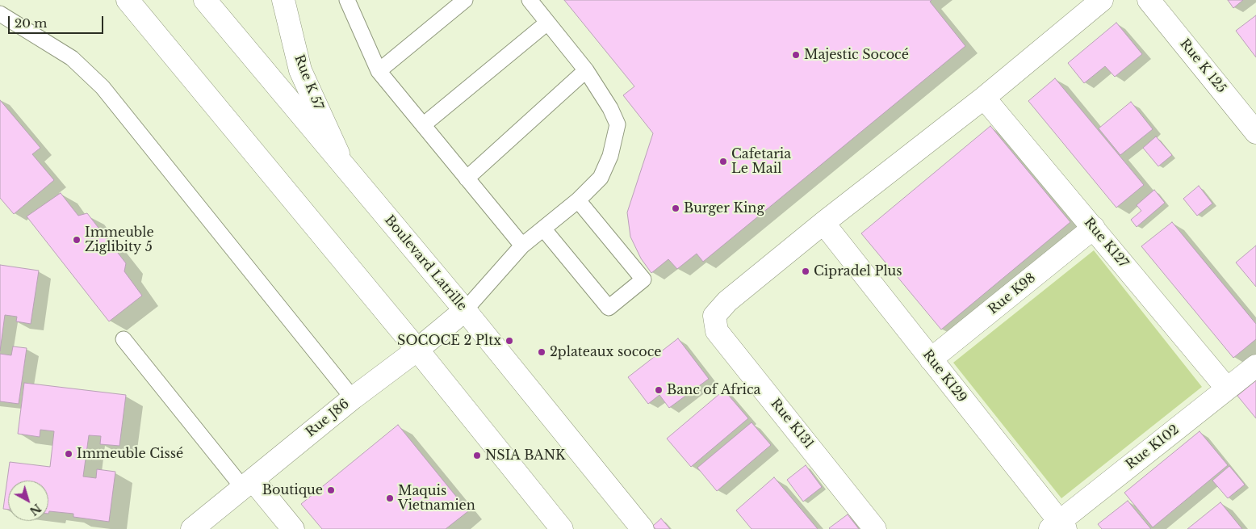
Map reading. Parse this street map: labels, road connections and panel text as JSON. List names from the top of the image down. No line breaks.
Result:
{"streets":{"street":["Rue K 125","Rue K 57","Rue K127","Boulevard Latrille","Rue K98","Rue K129","Rue J86","Rue K131","Rue K102"]},"crossings":[["Rue K 57","Boulevard Latrille"],["Rue K127","Rue K98"],["Rue K127","Rue K102"],["Boulevard Latrille","Rue J86"],["Rue K98","Rue K129"],["Rue K129","Rue K131"],["Rue K129","Rue K102"]],"places":["Majestic Sococé","Cafetaria Le Mail","Burger King","Immeuble Ziglibity 5","Cipradel Plus","SOCOCE 2 Pltx","2plateaux sococe","Banc of Africa","Immeuble Cissé","NSIA BANK","Boutique","Maquis Vietnamien"],"scale_bar":"20 m","north":"bottom right"}
